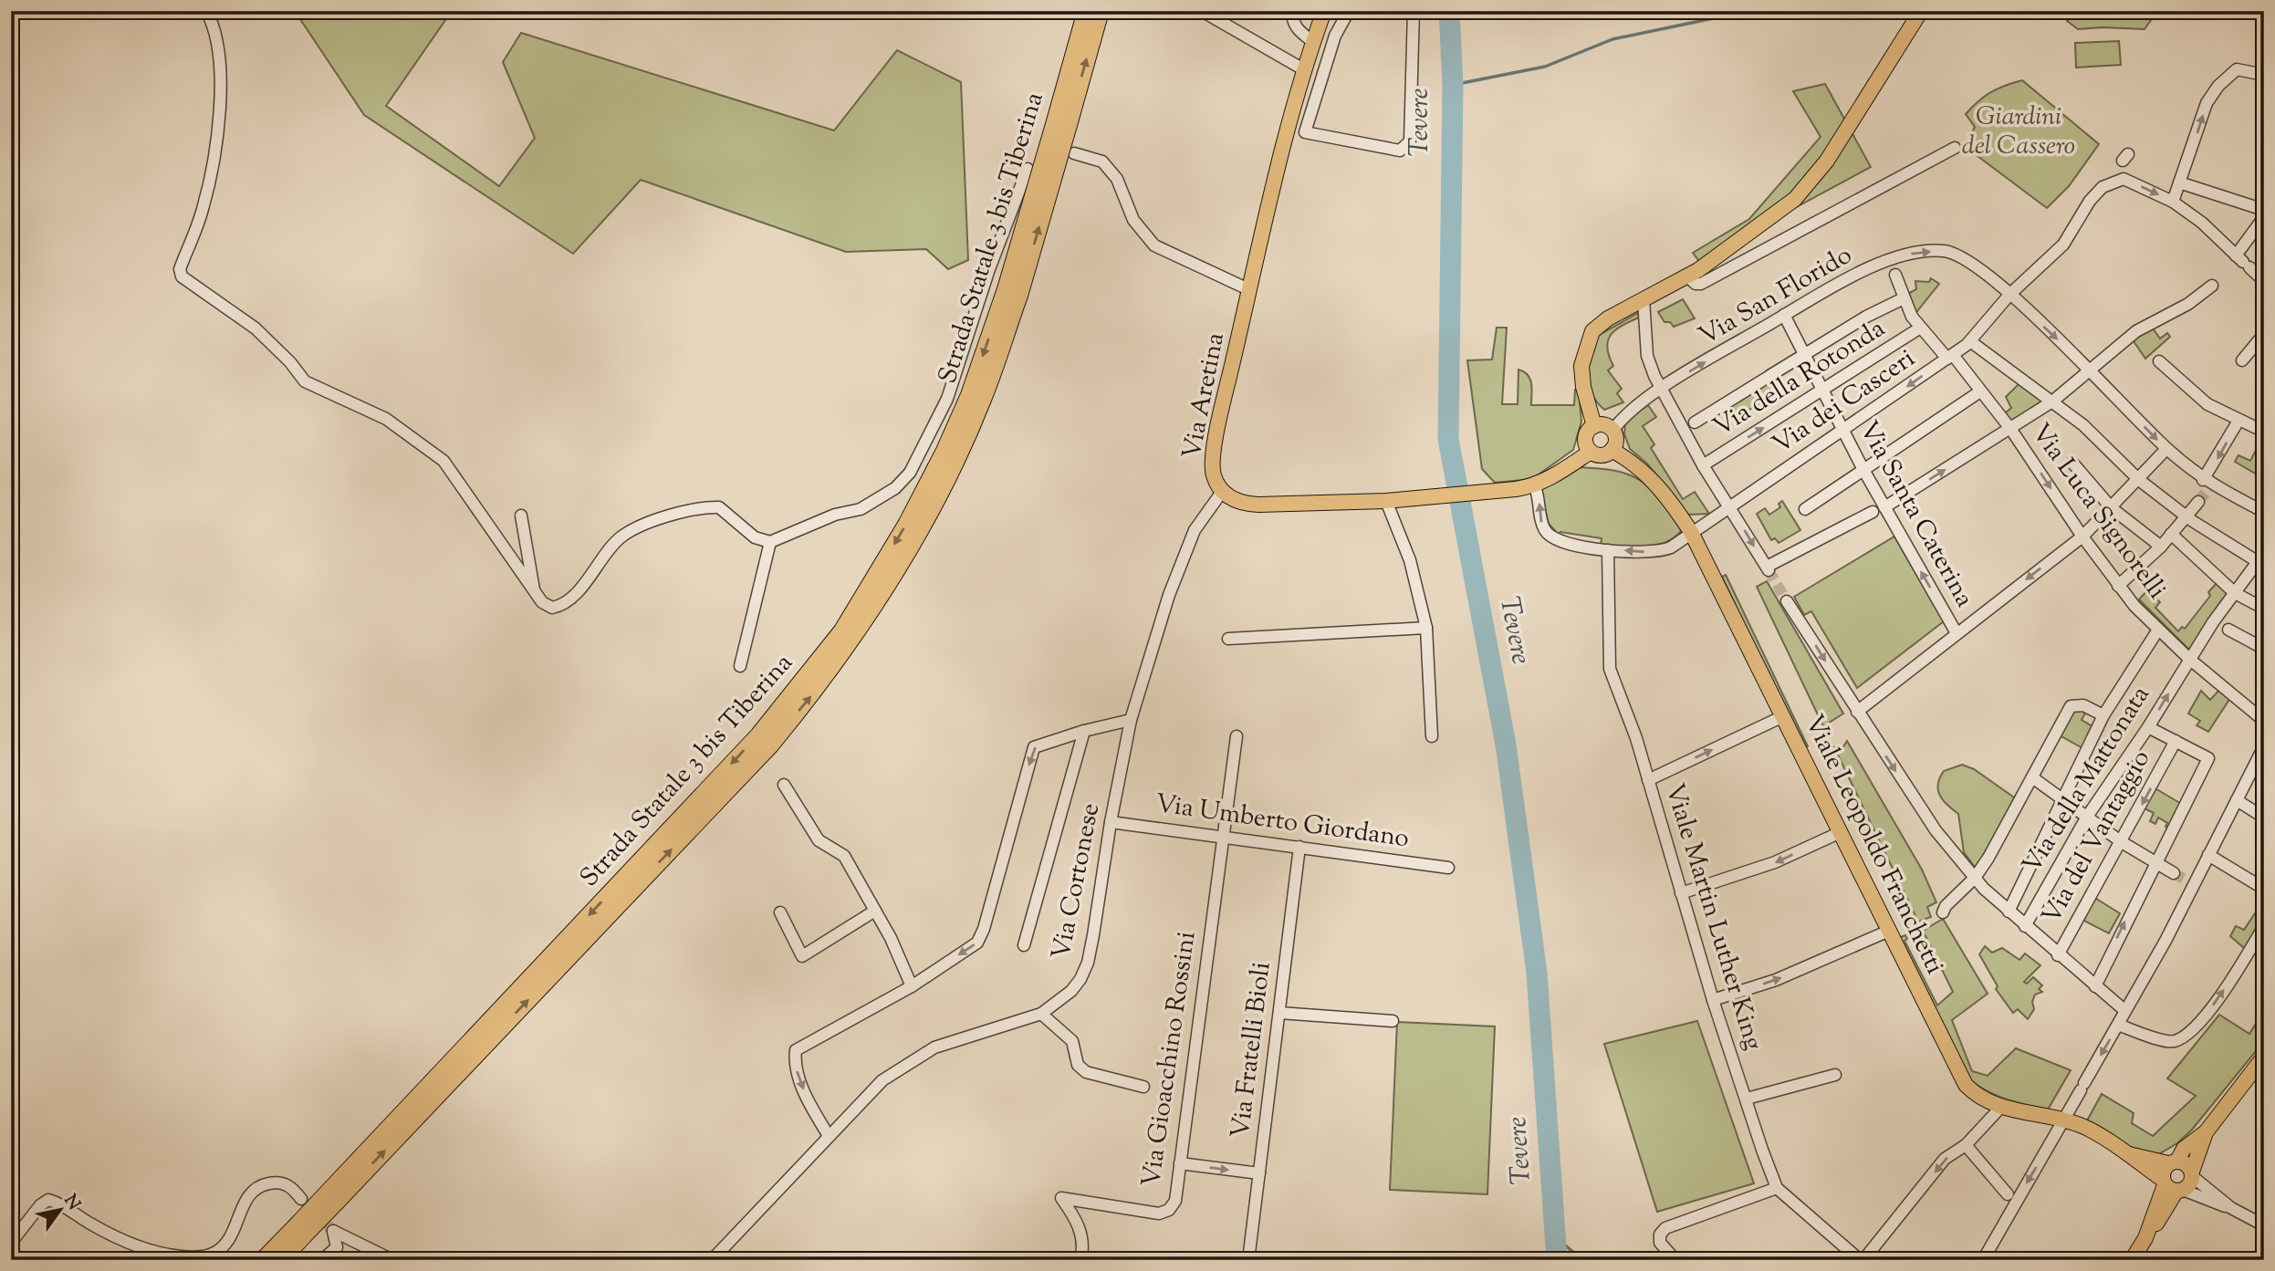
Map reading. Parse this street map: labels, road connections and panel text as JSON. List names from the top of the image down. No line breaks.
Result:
{"streets":{"highway":["Strada Statale 3 bis Tiberina"],"main road":["Via Aretina","Viale Leopoldo Franchetti"],"street":["Via San Florido","Via della Rotonda","Via dei Casceri","Via Luca Signorelli","Via Santa Caterina","Via della Mattonata","Via Umberto Giordano","Via del Vantaggio","Via Cortonese","Viale Martin Luther King","Via Fratelli Bioli","Via Gioacchino Rossini"]},"crossings":[["Via San Florido","Via Aretina"],["Via San Florido","Via dei Casceri"],["Via San Florido","Via Luca Signorelli"],["Via San Florido","Via Santa Caterina"],["Via San Florido","Viale Leopoldo Franchetti"],["Via della Rotonda","Via Luca Signorelli"],["Via della Rotonda","Via Santa Caterina"],["Via Aretina","Via dei Casceri"],["Via Aretina","Viale Leopoldo Franchetti"],["Via Aretina","Via Cortonese"],["Via dei Casceri","Via Luca Signorelli"],["Via dei Casceri","Via Santa Caterina"],["Via dei Casceri","Viale Leopoldo Franchetti"],["Via dei Casceri","Viale Martin Luther King"],["Via Luca Signorelli","Via della Mattonata"],["Via Umberto Giordano","Via Cortonese"],["Via Umberto Giordano","Via Fratelli Bioli"],["Via Umberto Giordano","Via Gioacchino Rossini"]],"one_way":["Via Santa Caterina"],"water":["Tevere"],"parks":["Giardini del Cassero"],"north":"top right"}
